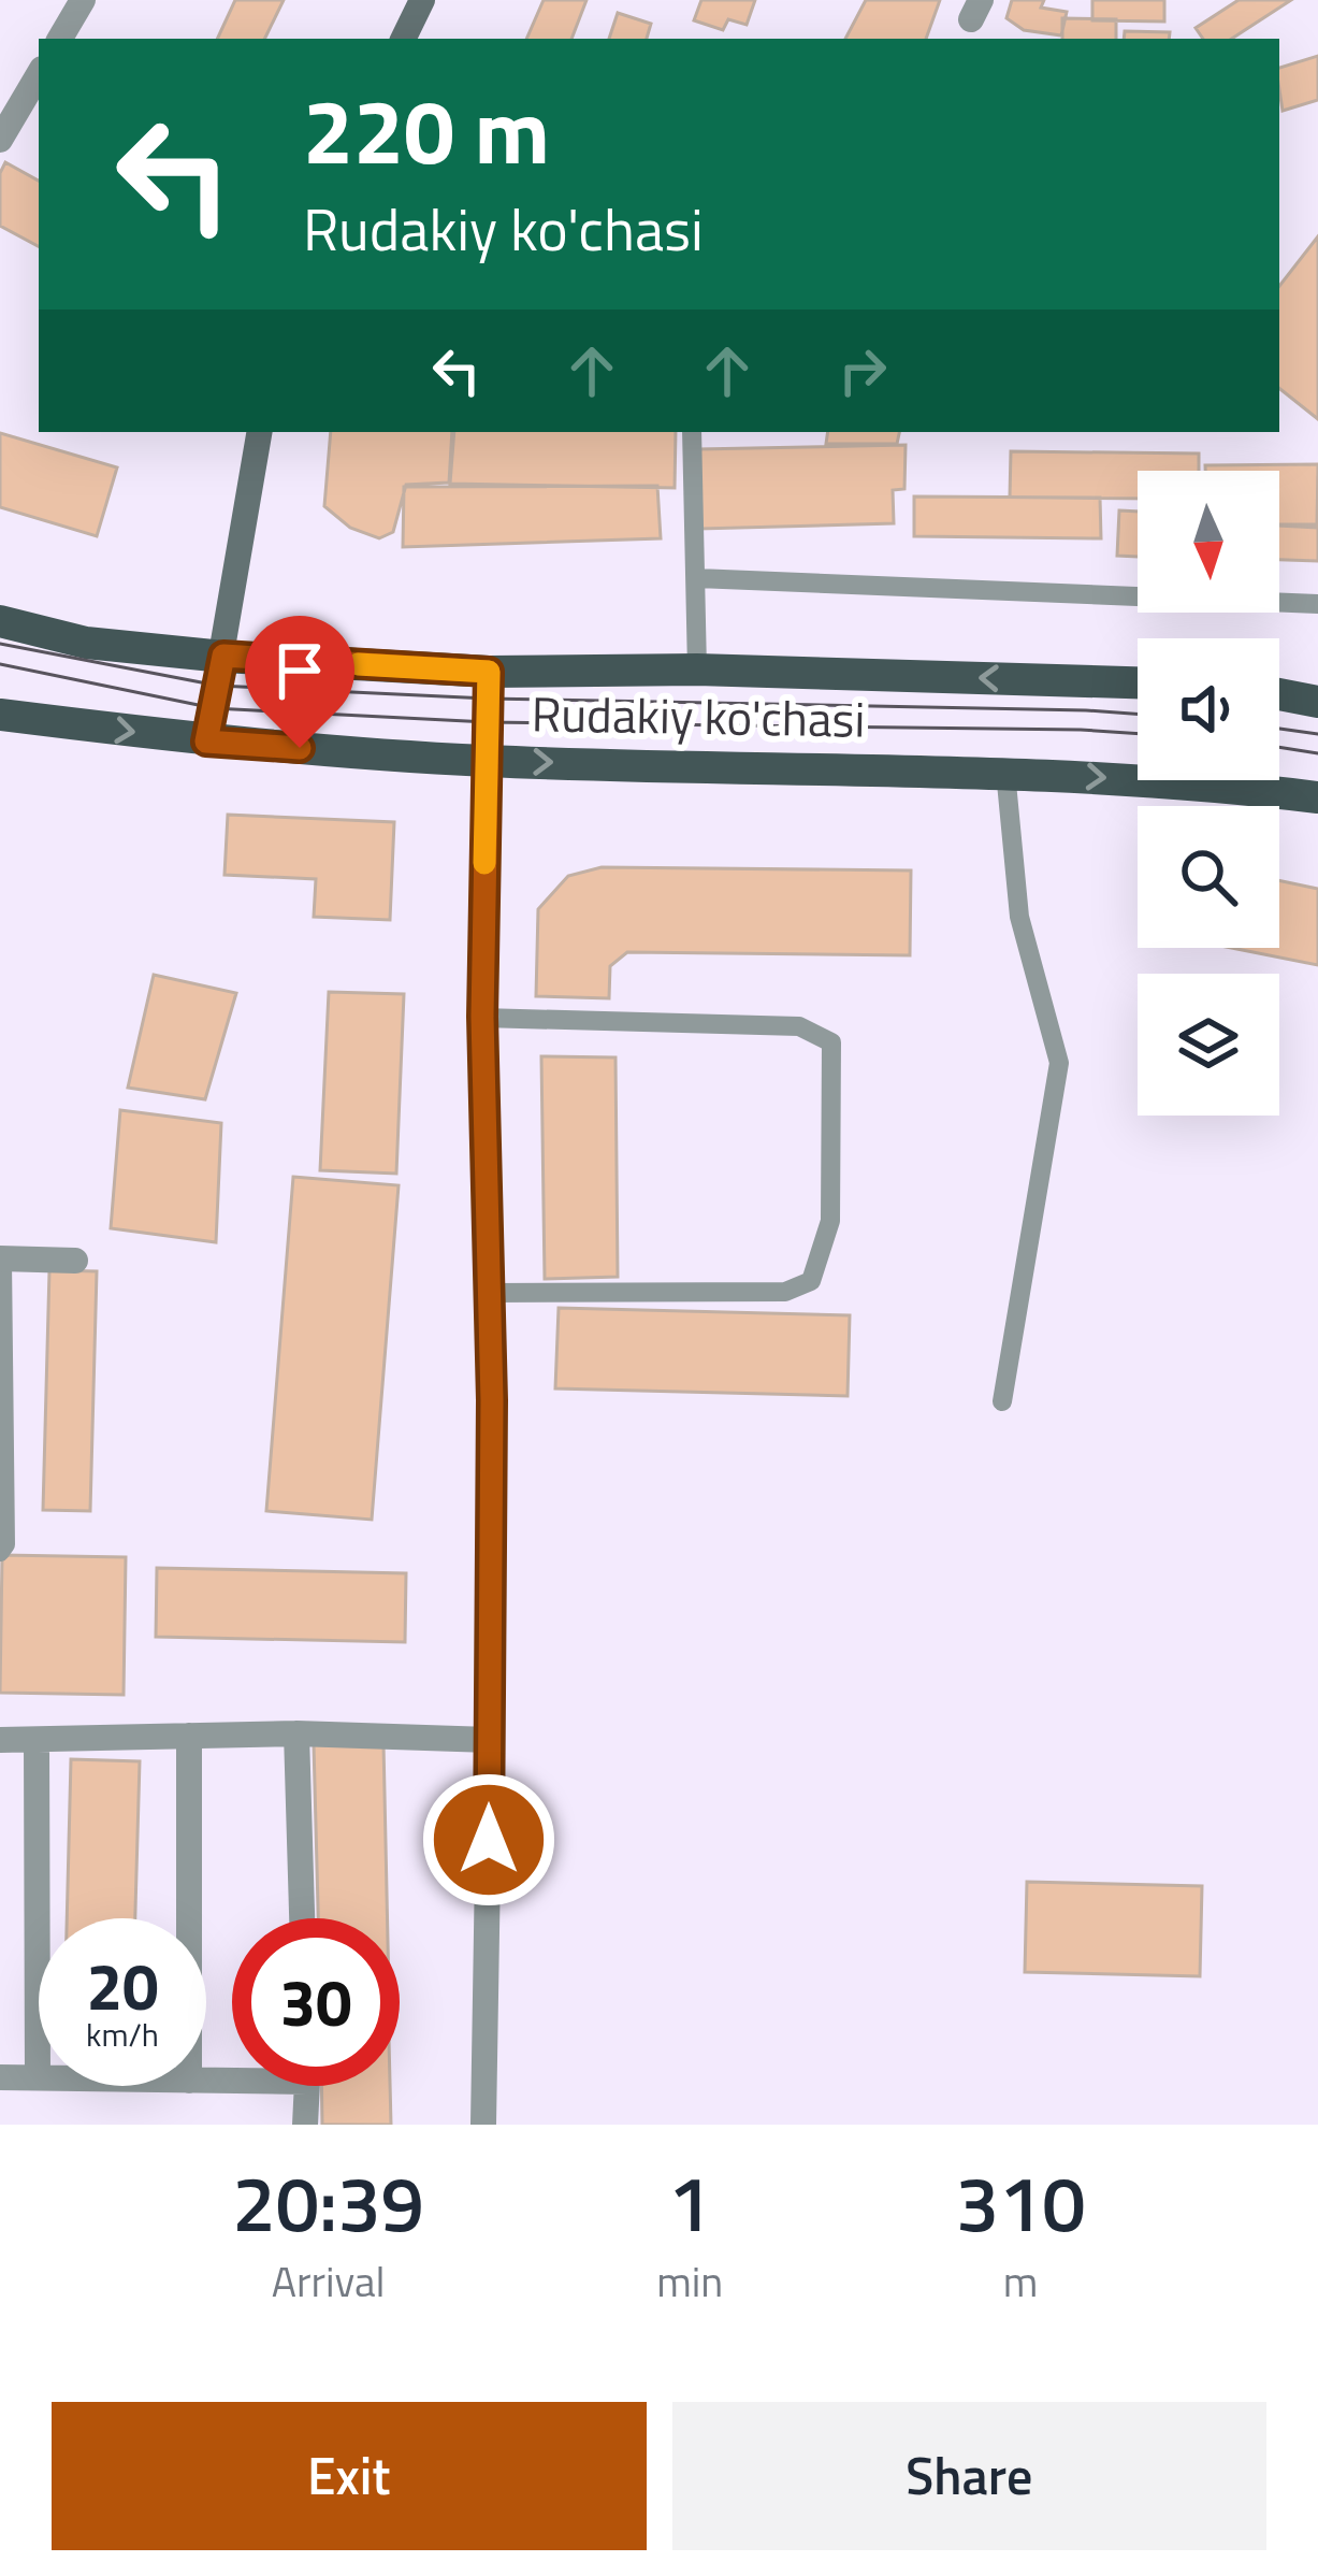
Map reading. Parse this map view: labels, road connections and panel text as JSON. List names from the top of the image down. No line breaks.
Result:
{"streets":{"main road":["Rudakiy ko'chasi"]},"north":"bottom","page":{"turn":["220 m","Rudakiy ko'chasi"],"speed":"20 km/h","limit":"30","eta":["20:39","Arrival","1","min","310","m"],"buttons":["Exit","Share"]}}
